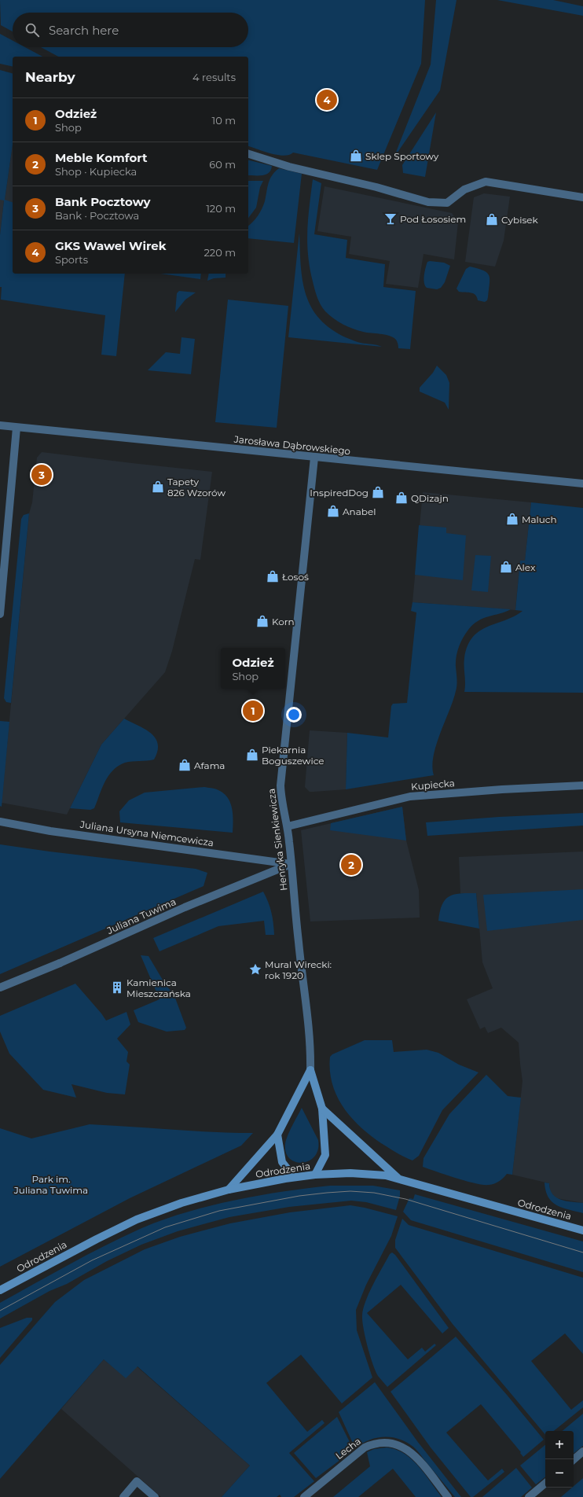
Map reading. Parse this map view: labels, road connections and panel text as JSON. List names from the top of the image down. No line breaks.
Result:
{"streets":{"street":["Jarosława Dąbrowskiego","Kupiecka","Juliana Ursyna Niemcewicza","Henryka Sienkiewicza","Juliana Tuwima","Odrodzenia","Lecha"]},"crossings":[["Jarosława Dąbrowskiego","Henryka Sienkiewicza"],["Kupiecka","Henryka Sienkiewicza"],["Juliana Ursyna Niemcewicza","Henryka Sienkiewicza"],["Juliana Ursyna Niemcewicza","Juliana Tuwima"],["Henryka Sienkiewicza","Juliana Tuwima"]],"parks":["Park im. Juliana Tuwima"],"places":{"shop":["Sklep Sportowy","Cybisek","Tapety 826 Wzorów","InspiredDog","QDizajn","Anabel","Maluch","Alex","Łosoś","Korn","Piekarnia Boguszewice","Afama"],"bar":["Pod Łososiem"],"place":["Mural Wirecki: rok 1920"],"building":["Kamienica Mieszczańska"]},"page":{"search":"Search here","heading":["Nearby","4 results"],"pins":["4","3","1","2"],"list":[{"mark":"1","name":"Odzież","note":"Shop","value":"10 m"},{"mark":"2","name":"Meble Komfort","note":"Shop · Kupiecka","value":"60 m"},{"mark":"3","name":"Bank Pocztowy","note":"Bank · Pocztowa","value":"120 m"},{"mark":"4","name":"GKS Wawel Wirek","note":"Sports","value":"220 m"}],"popup":["Odzież","Shop"],"map_buttons":["+","−"]}}
